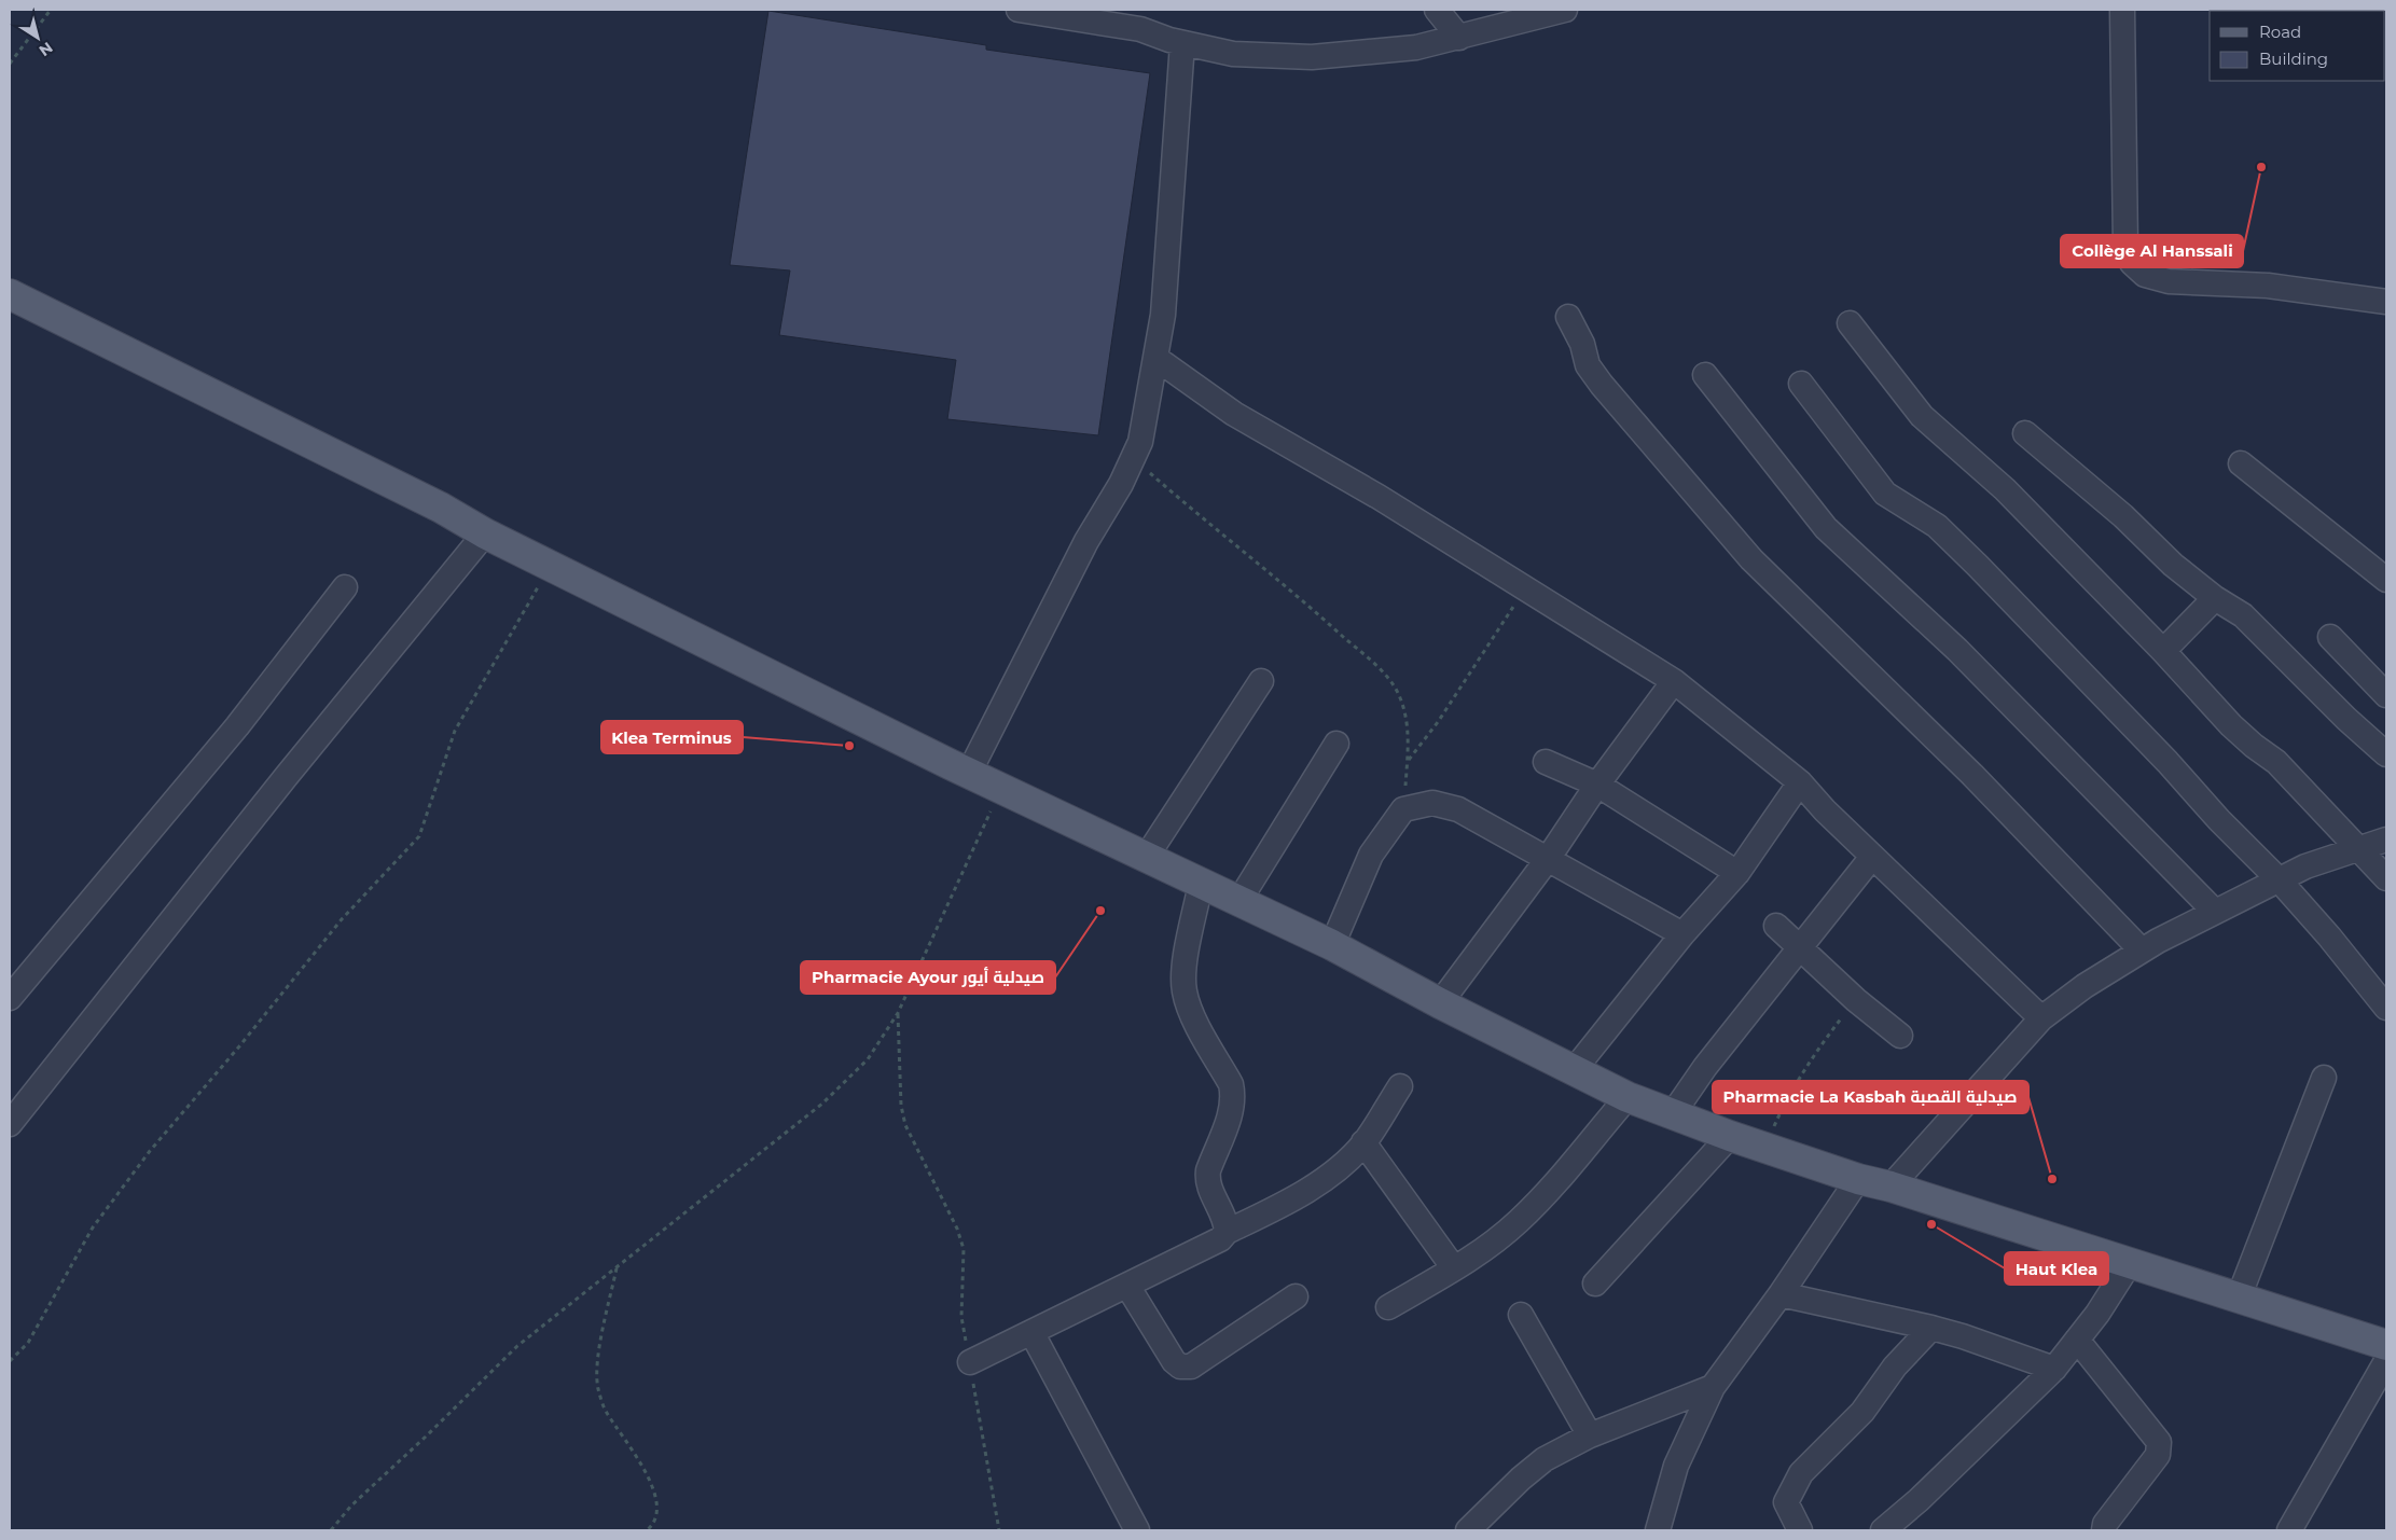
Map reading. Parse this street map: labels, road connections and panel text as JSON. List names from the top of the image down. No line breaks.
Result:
{"places":["Collège Al Hanssali","Klea Terminus","Pharmacie Ayour صيدلية أيور","Pharmacie La Kasbah صيدلية القصبة","Haut Klea"],"legend":["Road","Building"],"north":"bottom right"}
